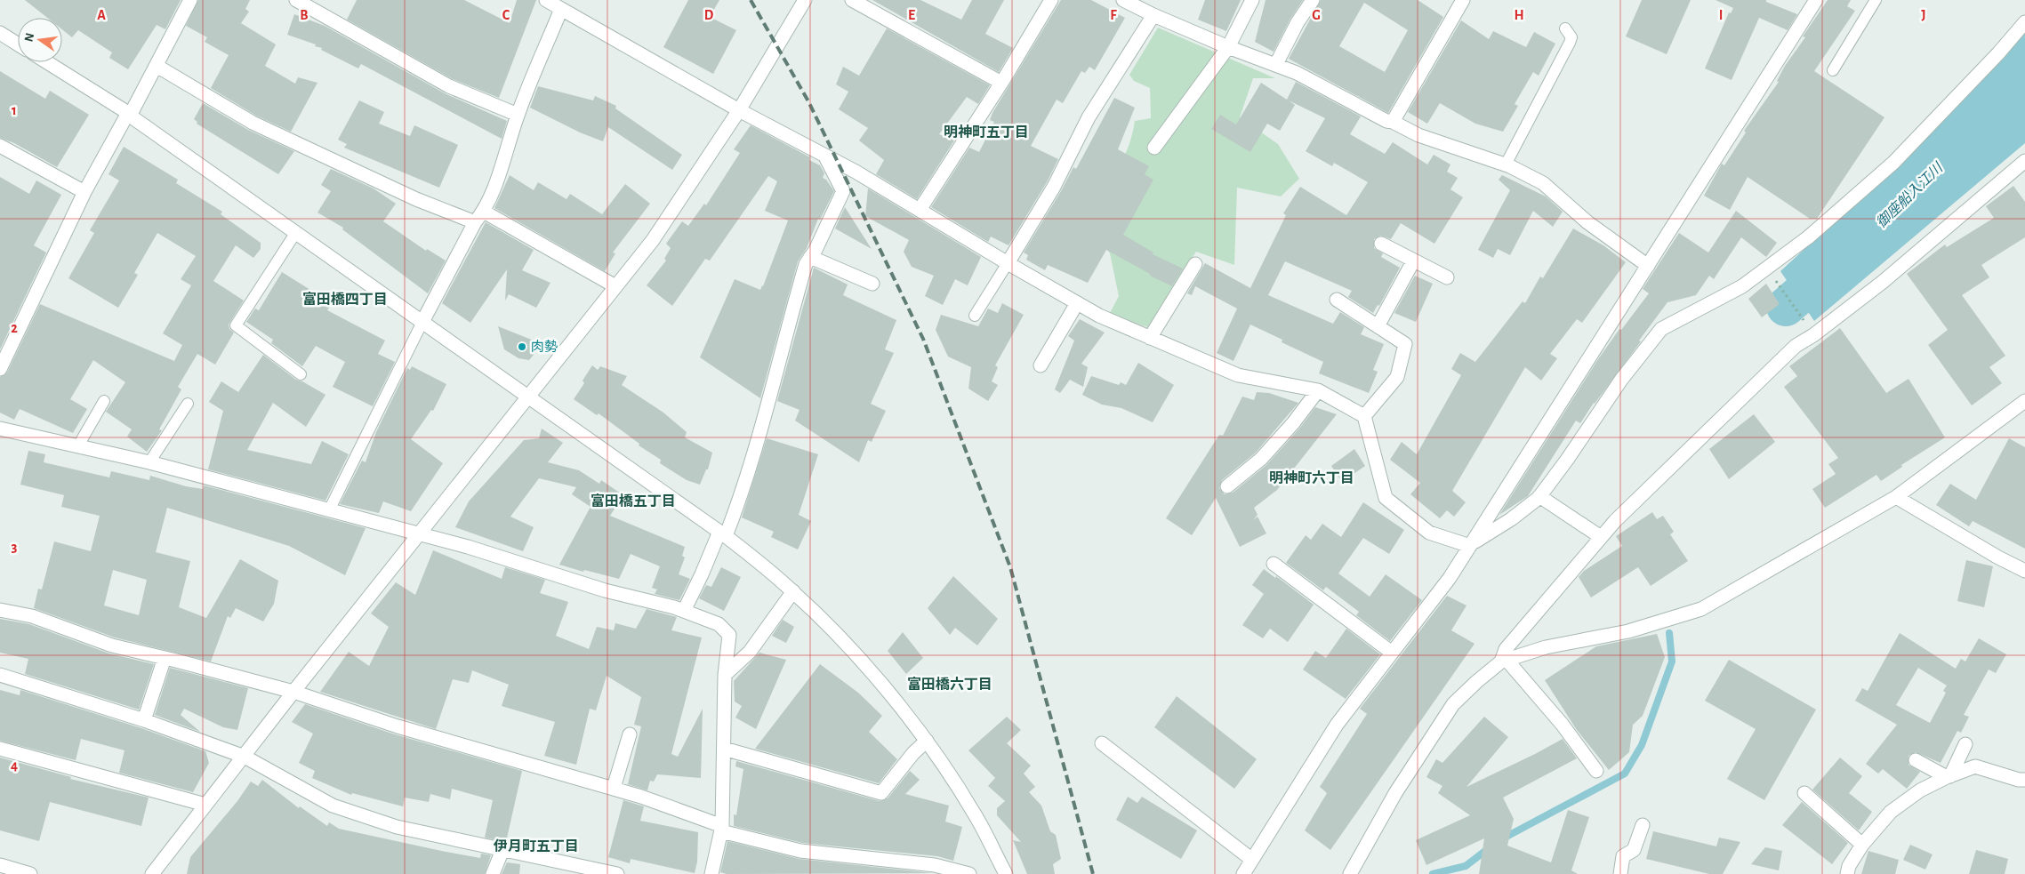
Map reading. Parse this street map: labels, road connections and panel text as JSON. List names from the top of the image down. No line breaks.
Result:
{"districts":["明神町五丁目","富田橋四丁目","明神町六丁目","富田橋五丁目","富田橋六丁目","伊月町五丁目"],"water":["御座船入江川"],"places":["肉勢"],"north":"left","grid":{"columns":["A","B","C","D","E","F","G","H","I","J"],"rows":["1","2","3","4"]}}
